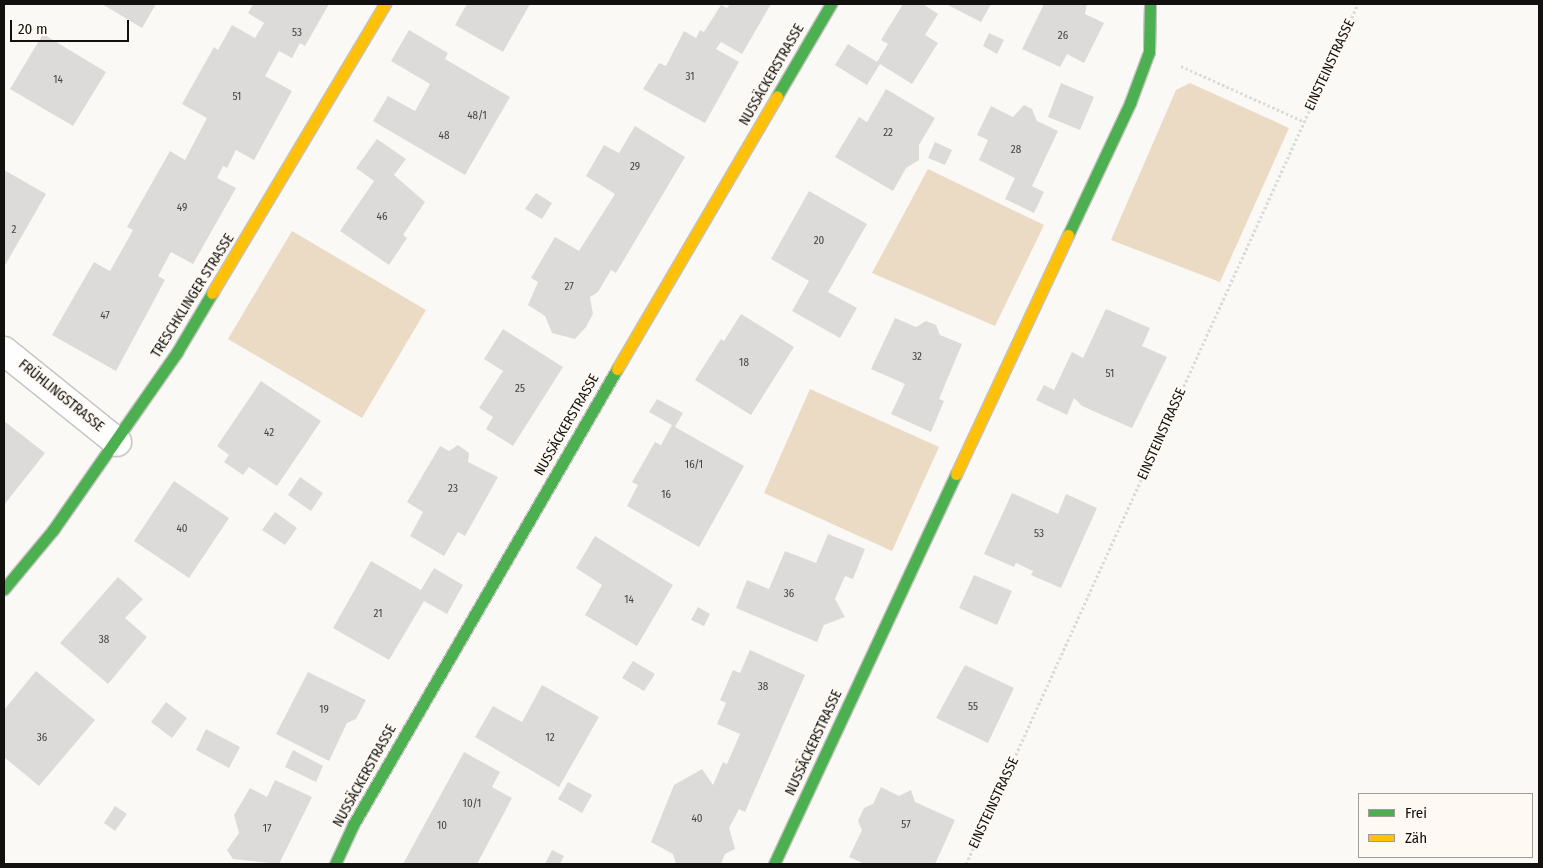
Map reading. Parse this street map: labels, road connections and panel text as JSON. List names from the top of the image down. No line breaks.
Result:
{"streets":{"street":["NUSSÄCKERSTRASSE","TRESCHKLINGER STRASSE","FRÜHLINGSTRASSE"],"path":["EINSTEINSTRASSE"]},"crossings":[["TRESCHKLINGER STRASSE","FRÜHLINGSTRASSE"]],"house_numbers":["53","26","31","14","51","48/1","22","48","28","29","49","46","2","20","27","47","32","18","51","25","42","16/1","23","16","40","53","36","14","21","38","38","55","19","36","12","10/1","40","57","10","17"],"legend":["Frei","Zäh"],"scale_bar":"20 m"}
